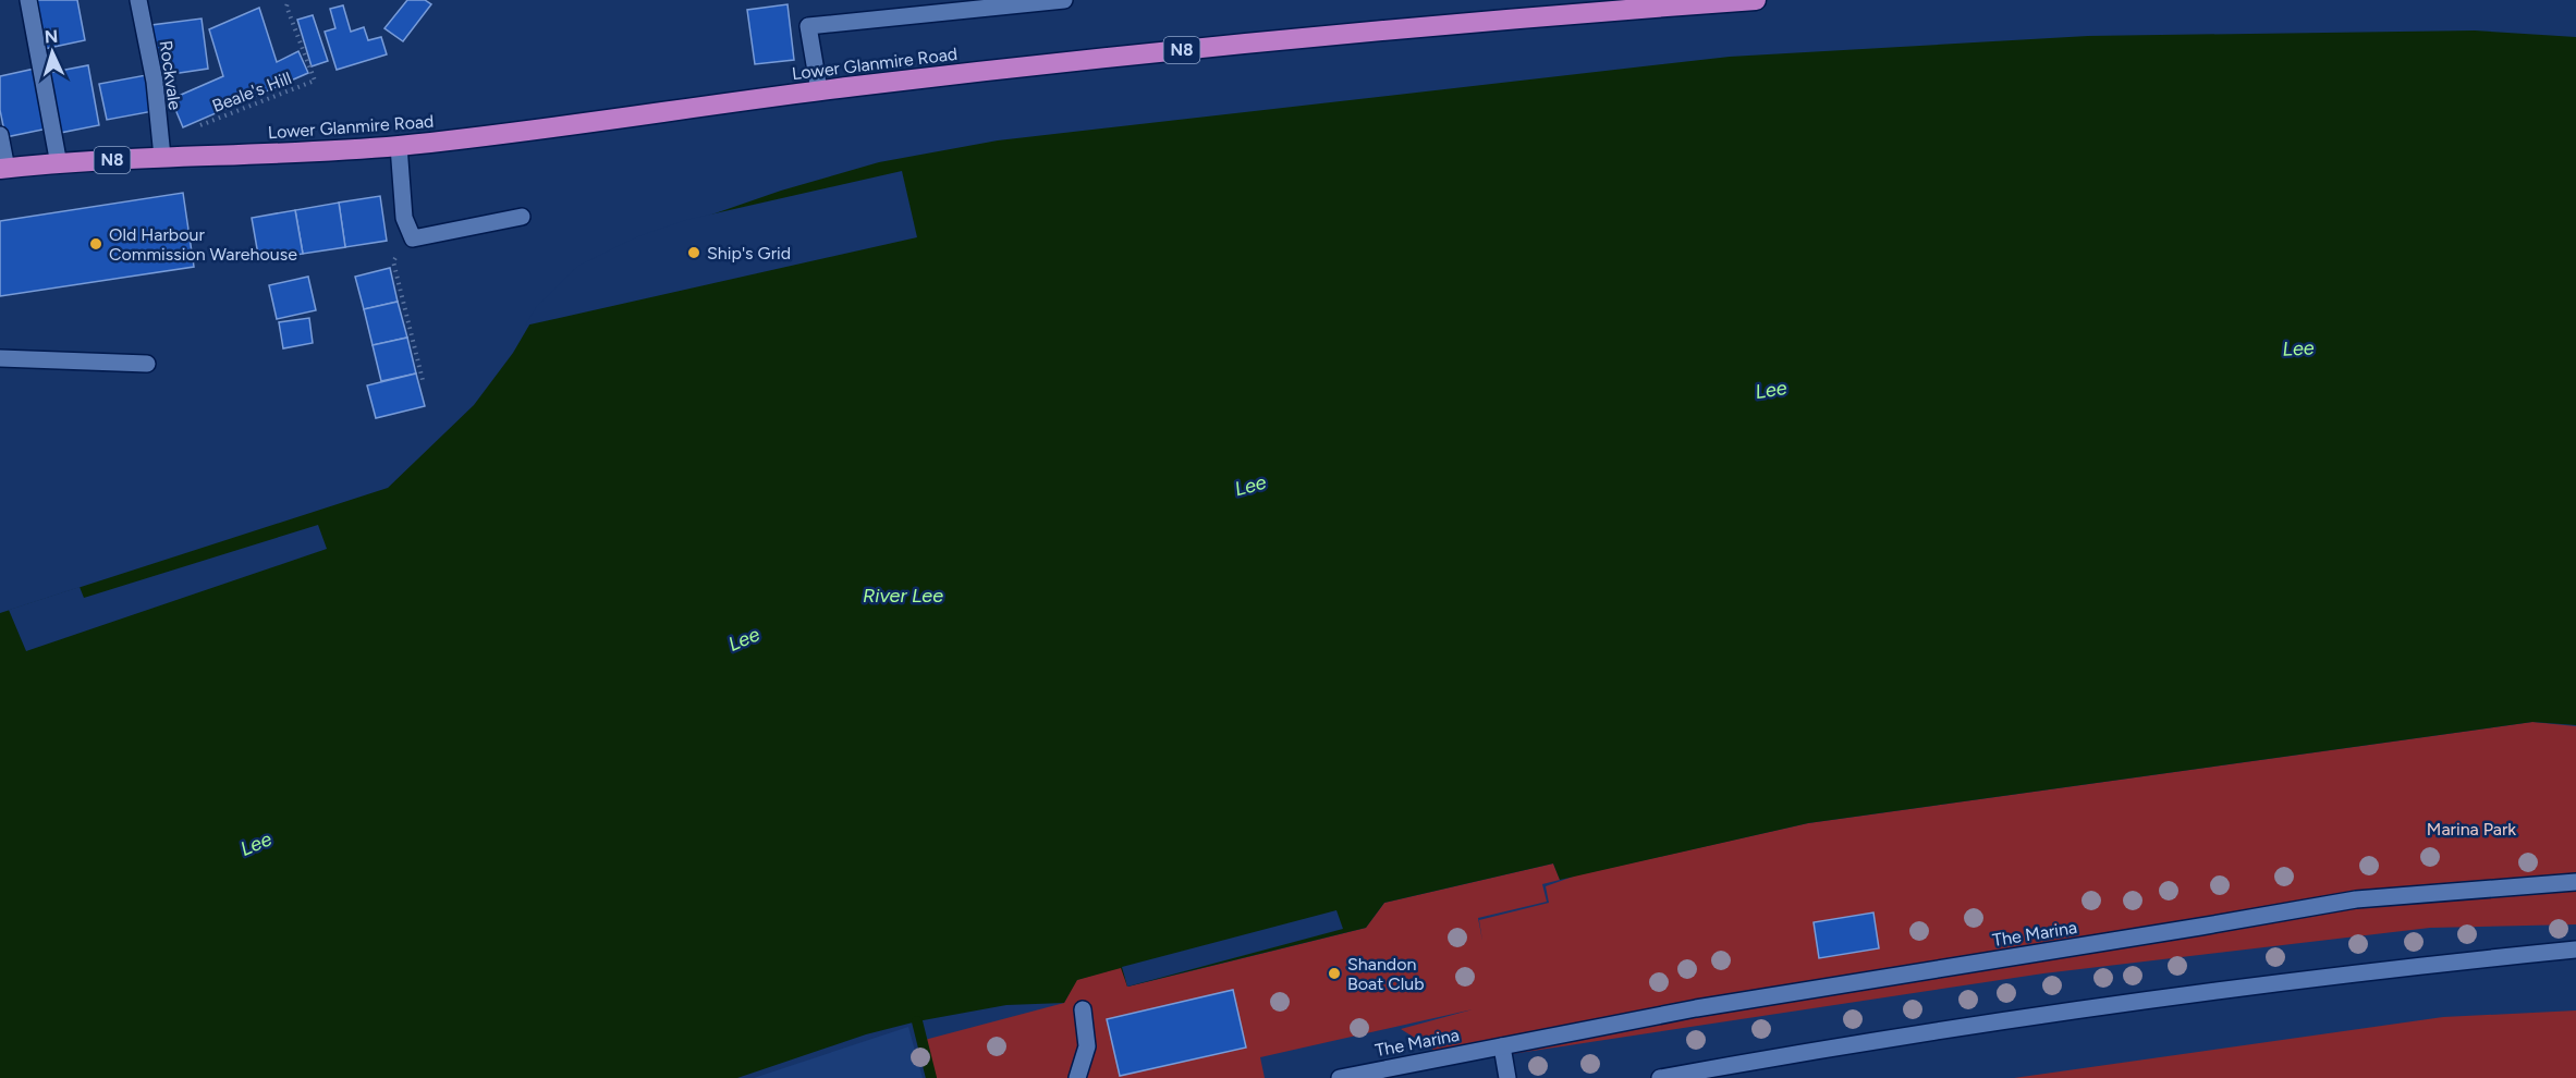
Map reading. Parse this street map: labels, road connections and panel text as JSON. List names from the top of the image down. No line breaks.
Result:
{"streets":{"highway":["N8","Lower Glanmire Road"],"street":["Rockvale","The Marina"],"path":["Beale's Hill"]},"crossings":[["Lower Glanmire Road","Rockvale"]],"water":["Lee","River Lee"],"parks":["Marina Park"],"places":["Old Harbour Commission Warehouse","Ship's Grid","Shandon Boat Club"],"north":"top"}
